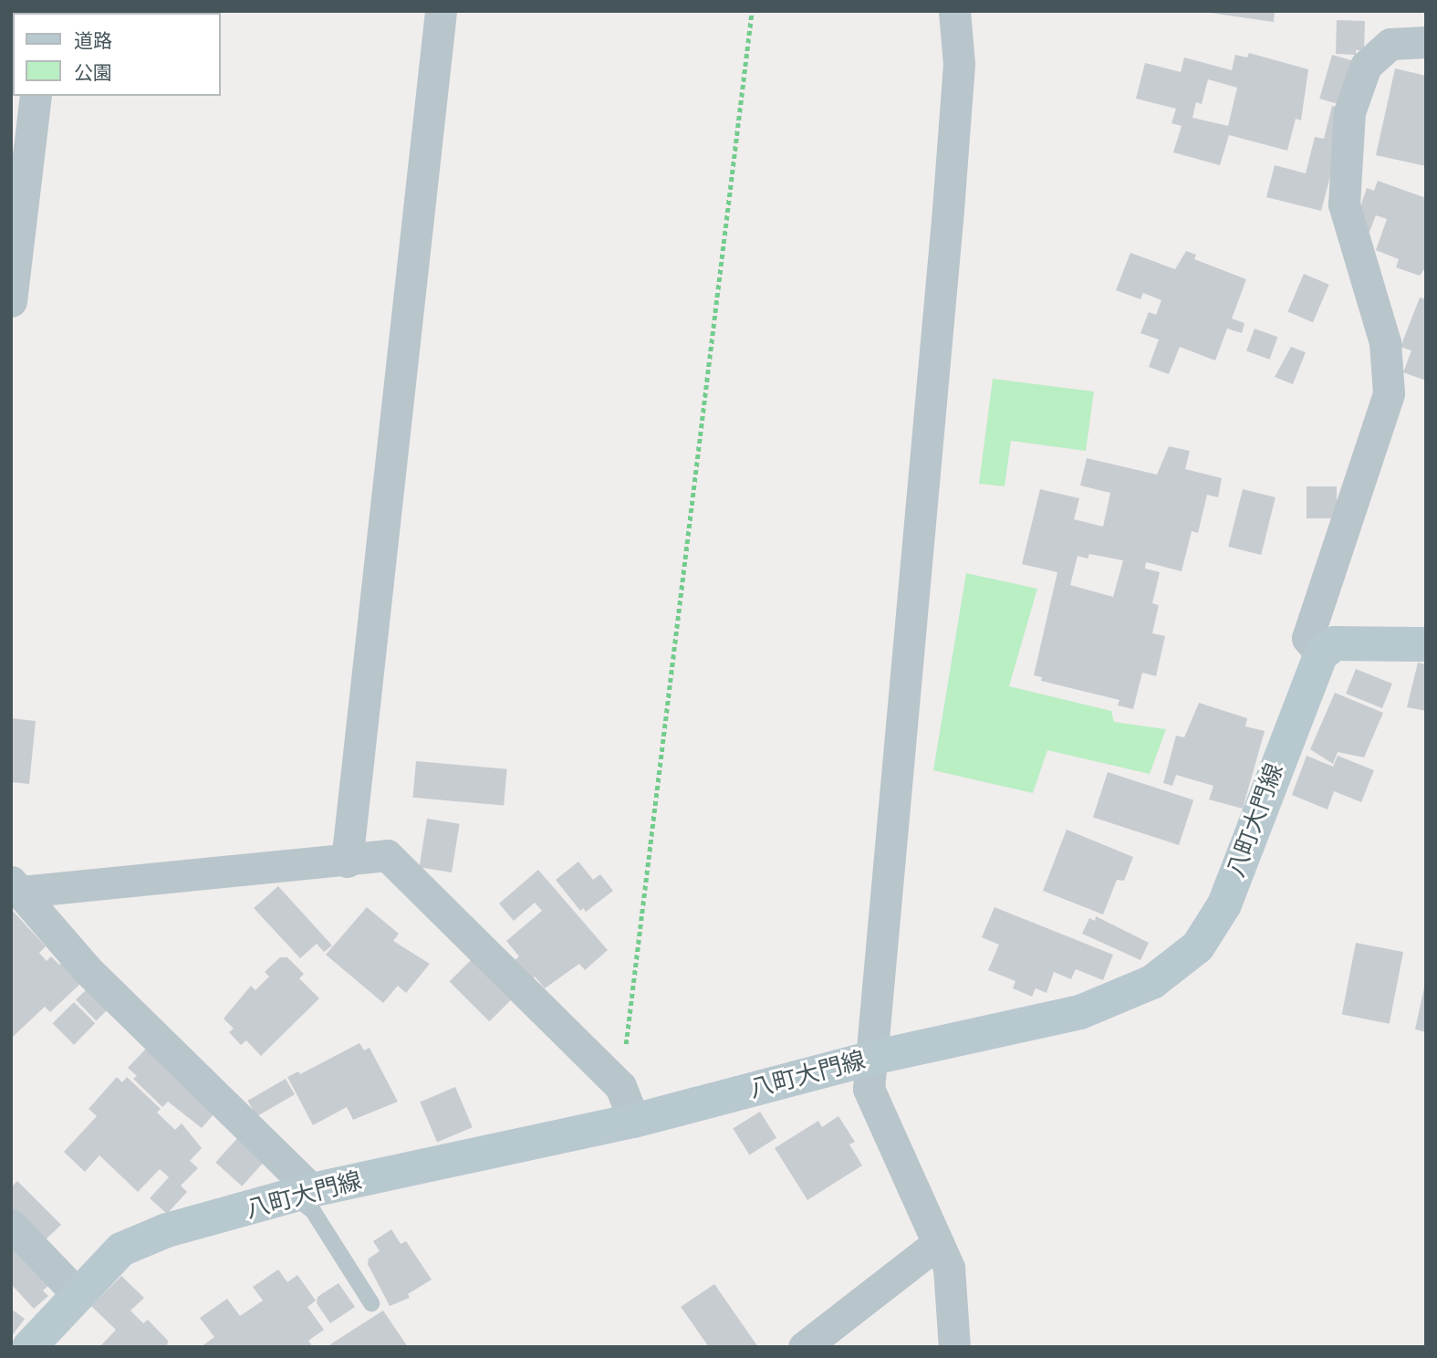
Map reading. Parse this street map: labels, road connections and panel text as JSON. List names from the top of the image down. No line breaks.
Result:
{"streets":{"main road":["八町大門線"]},"legend":["道路","公園"]}
